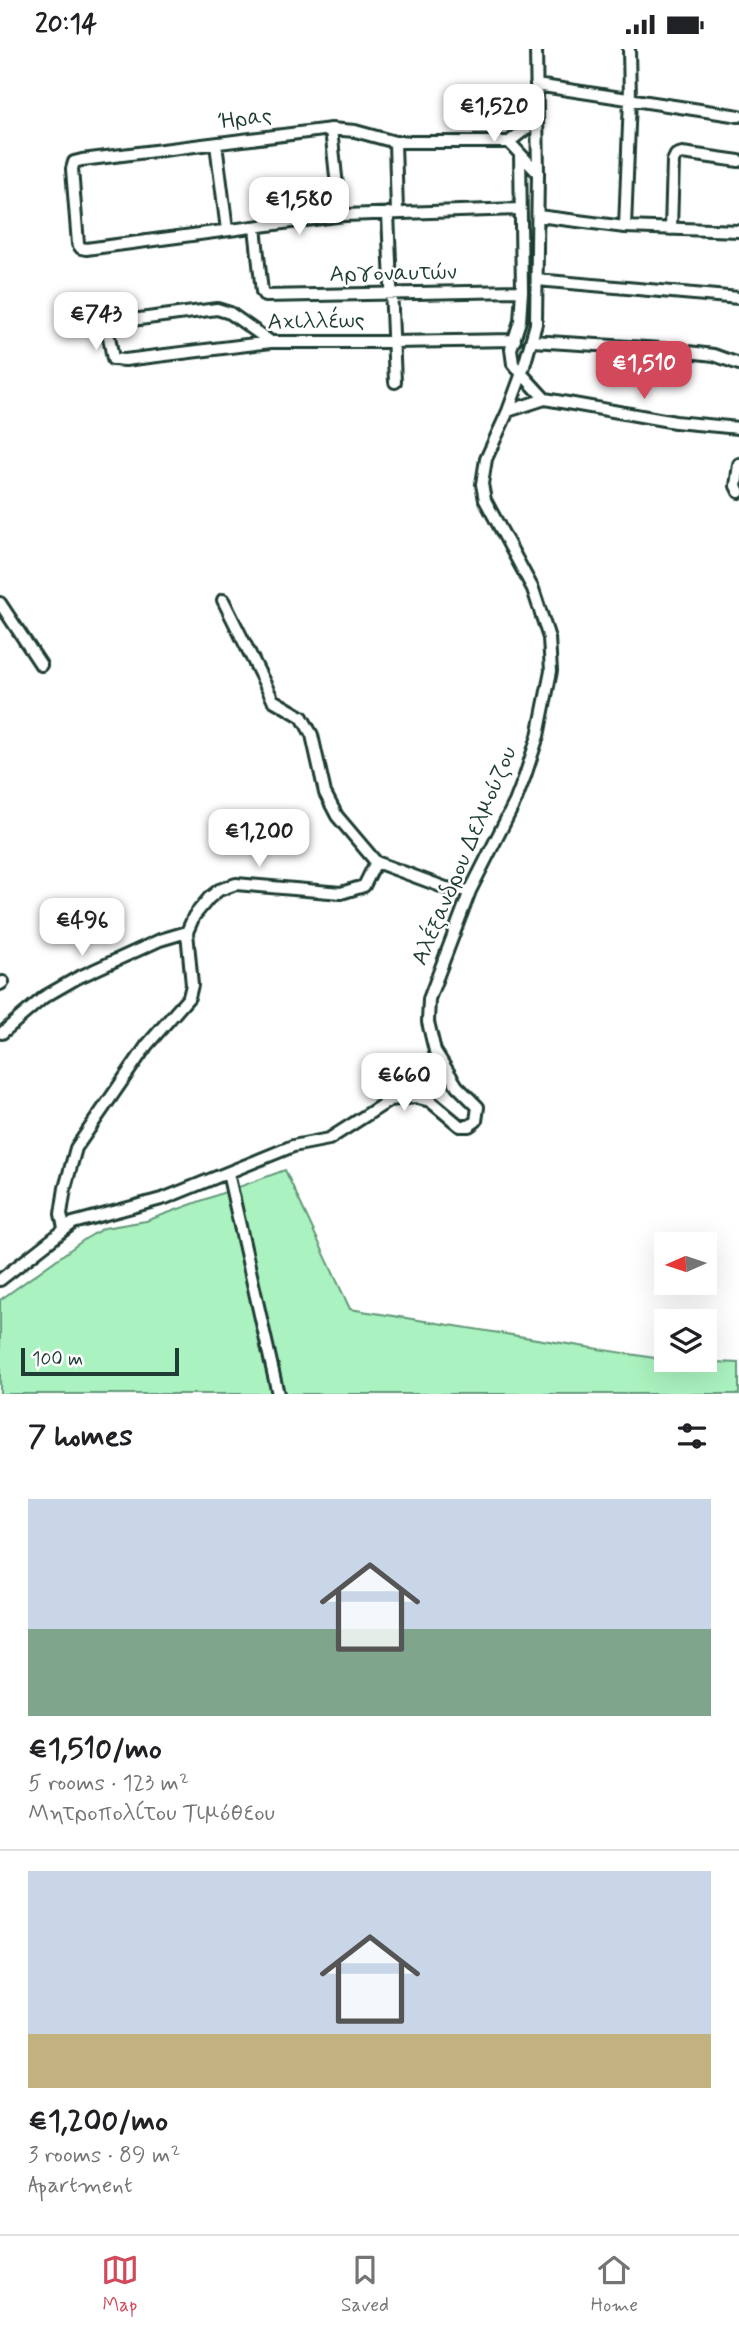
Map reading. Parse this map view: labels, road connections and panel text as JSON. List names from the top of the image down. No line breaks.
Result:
{"streets":{"street":["Ήρας","Αργοναυτών","Αχιλλέως","Αλέξανδρου Δελμούζου"]},"crossings":[["Αργοναυτών","Αχιλλέως"]],"scale_bar":"100 m","north":"left","page":{"status":"20:14","price":["€1,520","€1,580","€743","€1,510","€1,200","€496","€660"],"scale":"100 m","heading":"7 homes","list":[{"name":"€1,510/mo","note":"5 rooms · 123 m² · Μητροπολίτου Τιμόθεου"},{"name":"€1,200/mo","note":"3 rooms · 89 m² · Apartment"}],"tabs":["Map","Saved","Home"]}}
